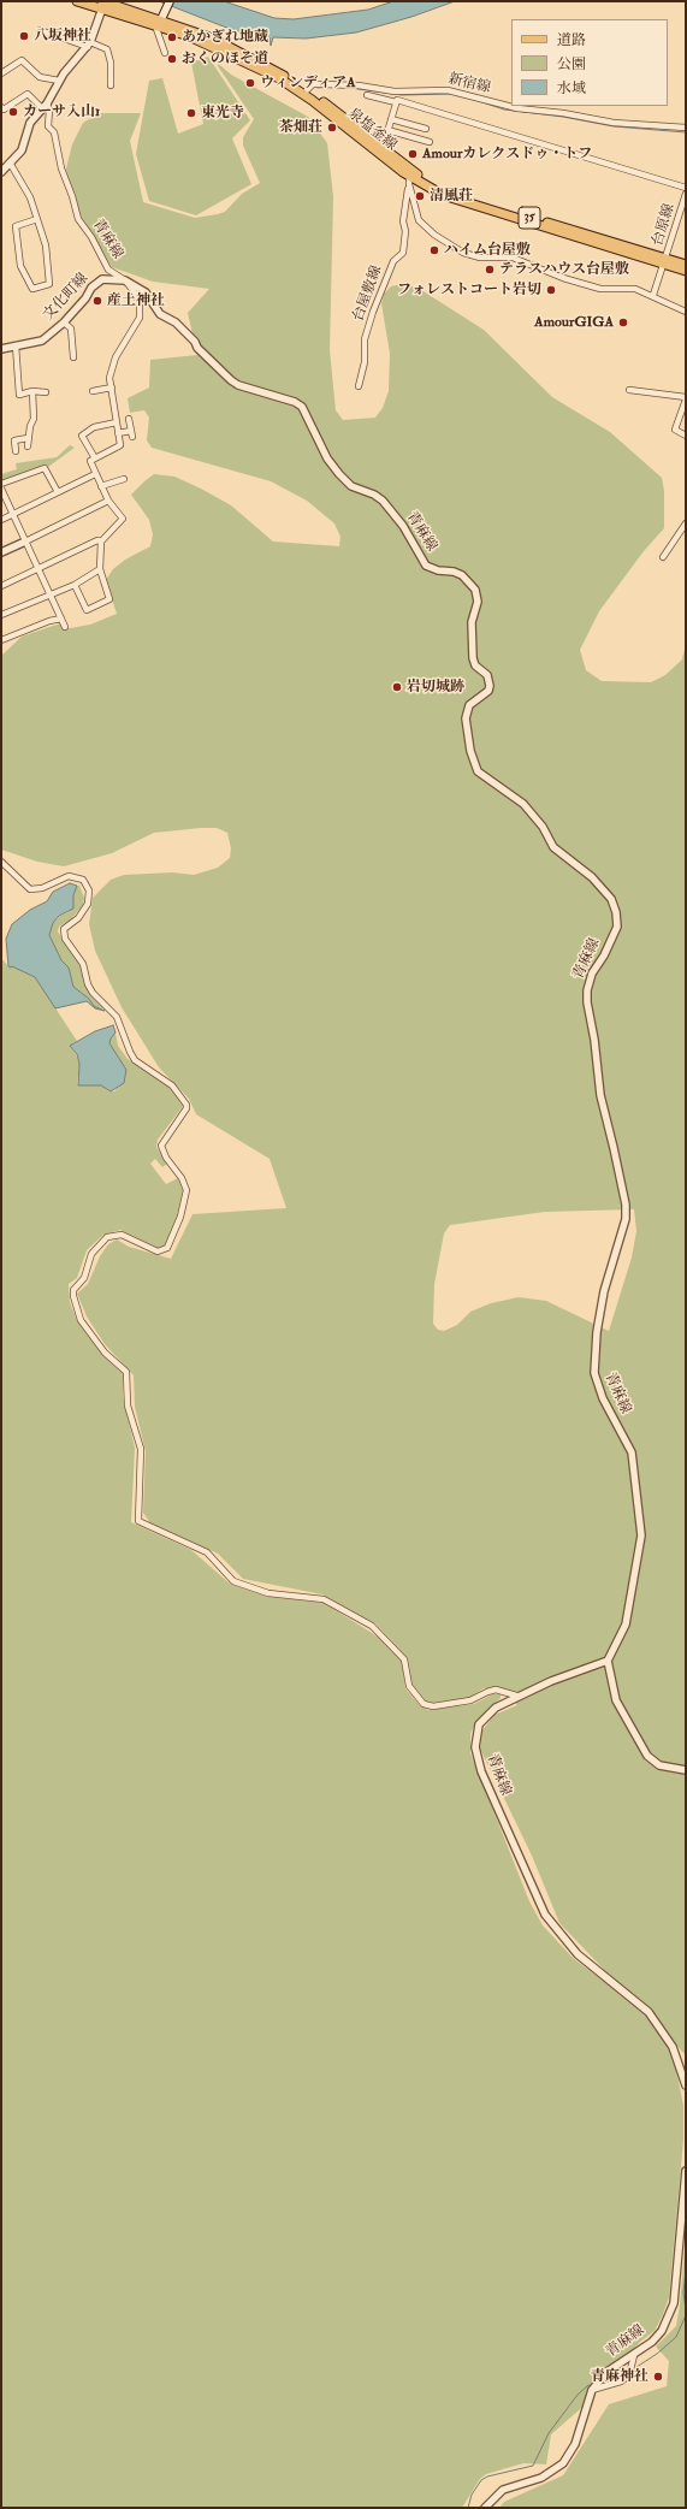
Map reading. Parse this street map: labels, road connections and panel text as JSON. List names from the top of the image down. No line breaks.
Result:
{"streets":{"main road":["泉塩釜線","35"],"street":["新宿線","台原線","青麻線","台屋敷線","文化町線"]},"crossings":[["新宿線","泉塩釜線"],["泉塩釜線","台原線"],["泉塩釜線","台屋敷線"],["青麻線","文化町線"]],"places":["八坂神社","あかぎれ地蔵","おくのほそ道","ウィンディアA","カーサ入山1","東光寺","茶畑荘","Amourカレクスドゥ・トフ","清風荘","ハイム台屋敷","テラスハウス台屋敷","フォレストコート岩切","産土神社","AmourGIGA","岩切城跡","青麻神社"],"legend":["道路","公園","水域"]}
